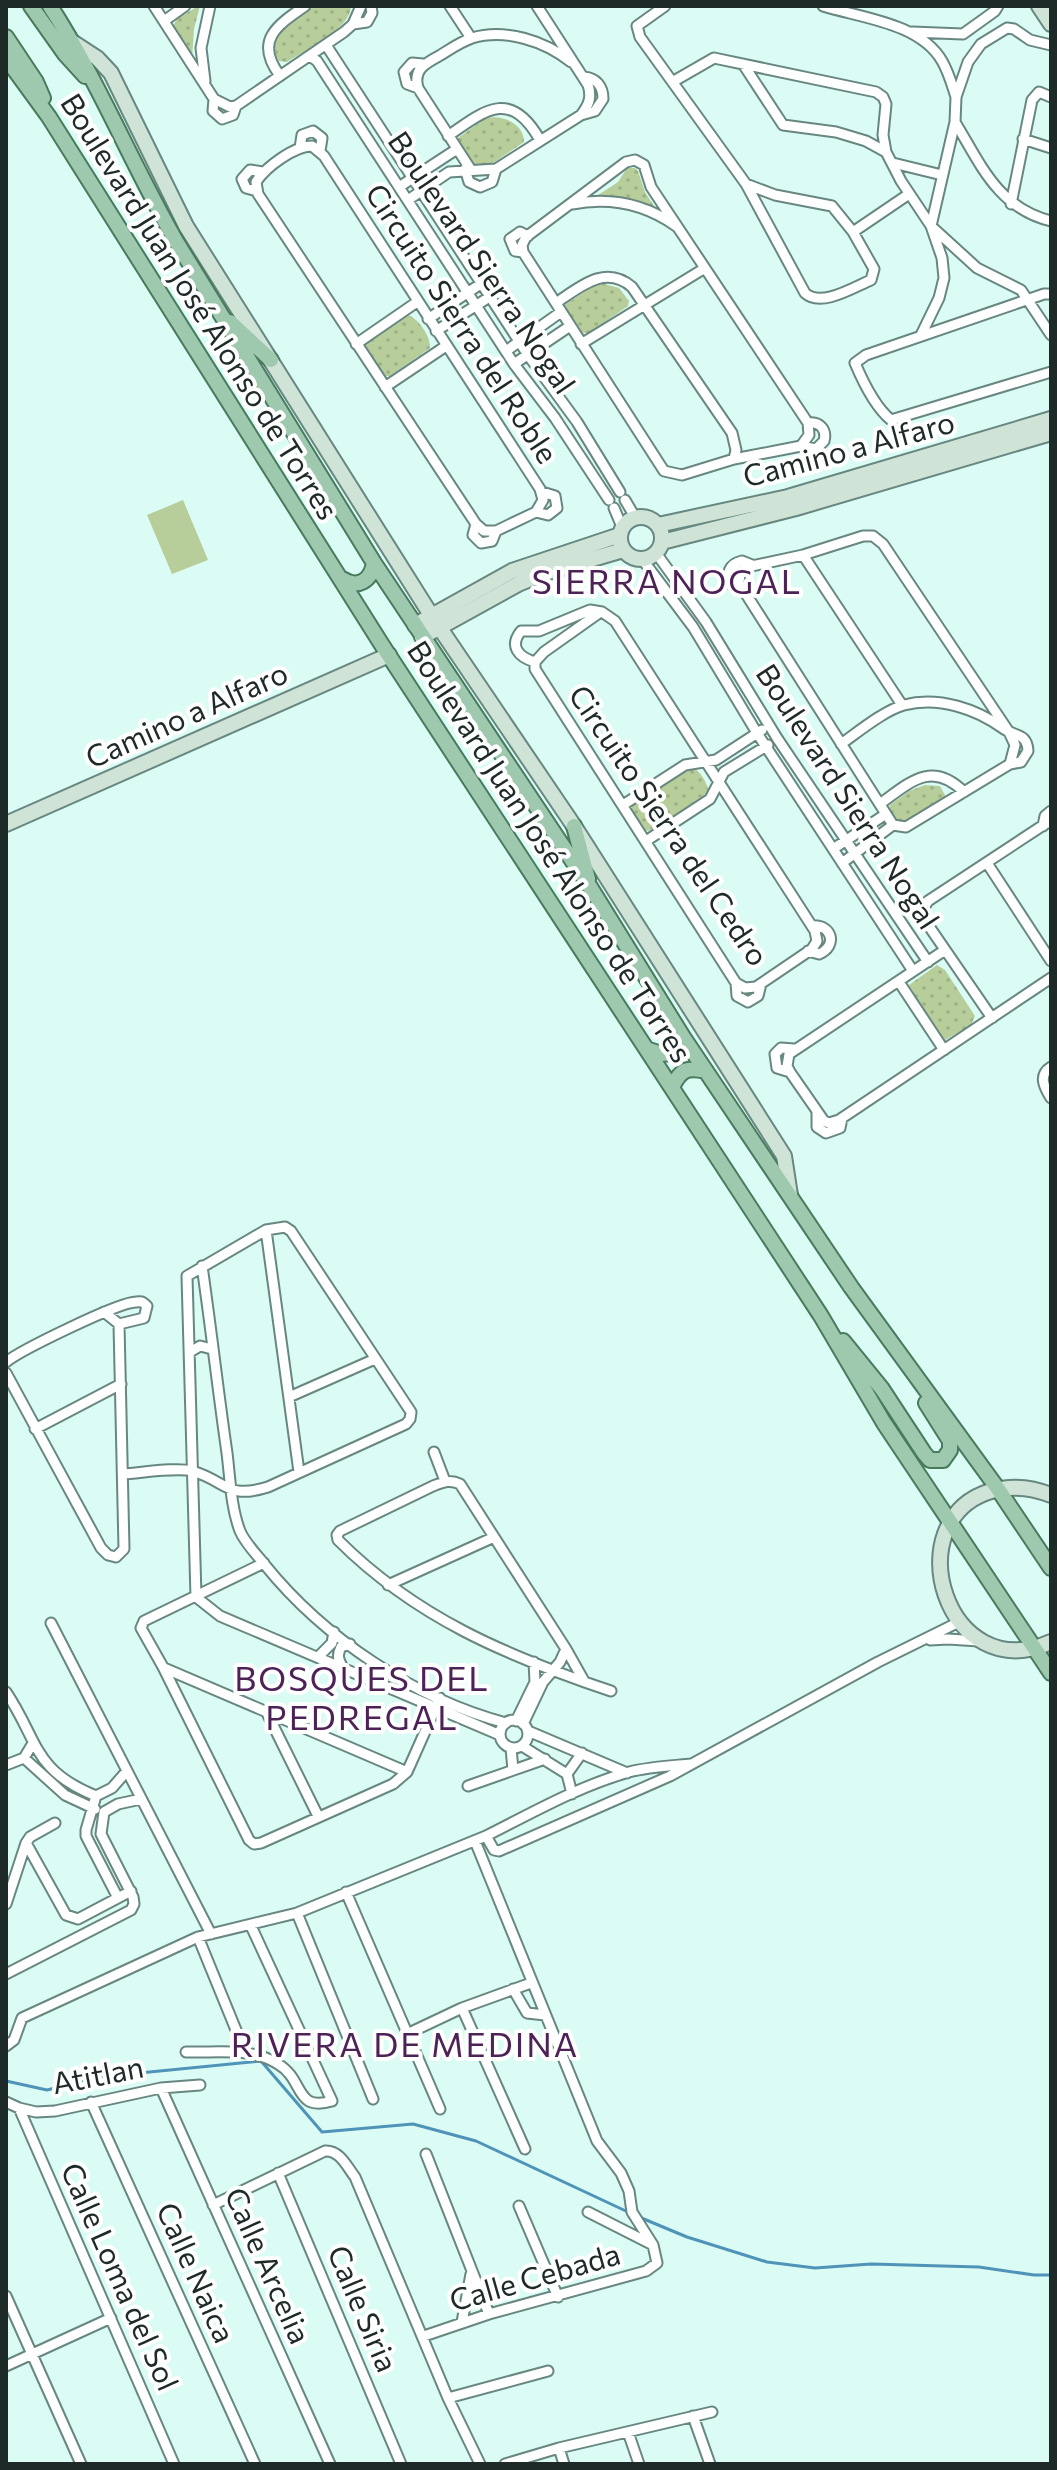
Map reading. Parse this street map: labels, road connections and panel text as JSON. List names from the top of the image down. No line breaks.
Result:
{"streets":{"main road":["Boulevard Juan José Alonso de Torres"],"street":["Boulevard Sierra Nogal","Circuito Sierra del Roble","Camino a Alfaro","Circuito Sierra del Cedro","Atitlan","Calle Arcelia","Calle Naica","Calle Loma del Sol","Calle Cebada","Calle Siria"]},"crossings":[["Boulevard Sierra Nogal","Camino a Alfaro"],["Boulevard Juan José Alonso de Torres","Camino a Alfaro"],["Atitlan","Calle Arcelia"],["Atitlan","Calle Naica"],["Atitlan","Calle Loma del Sol"]],"districts":["SIERRA NOGAL","BOSQUES DEL PEDREGAL","RIVERA DE MEDINA"]}
